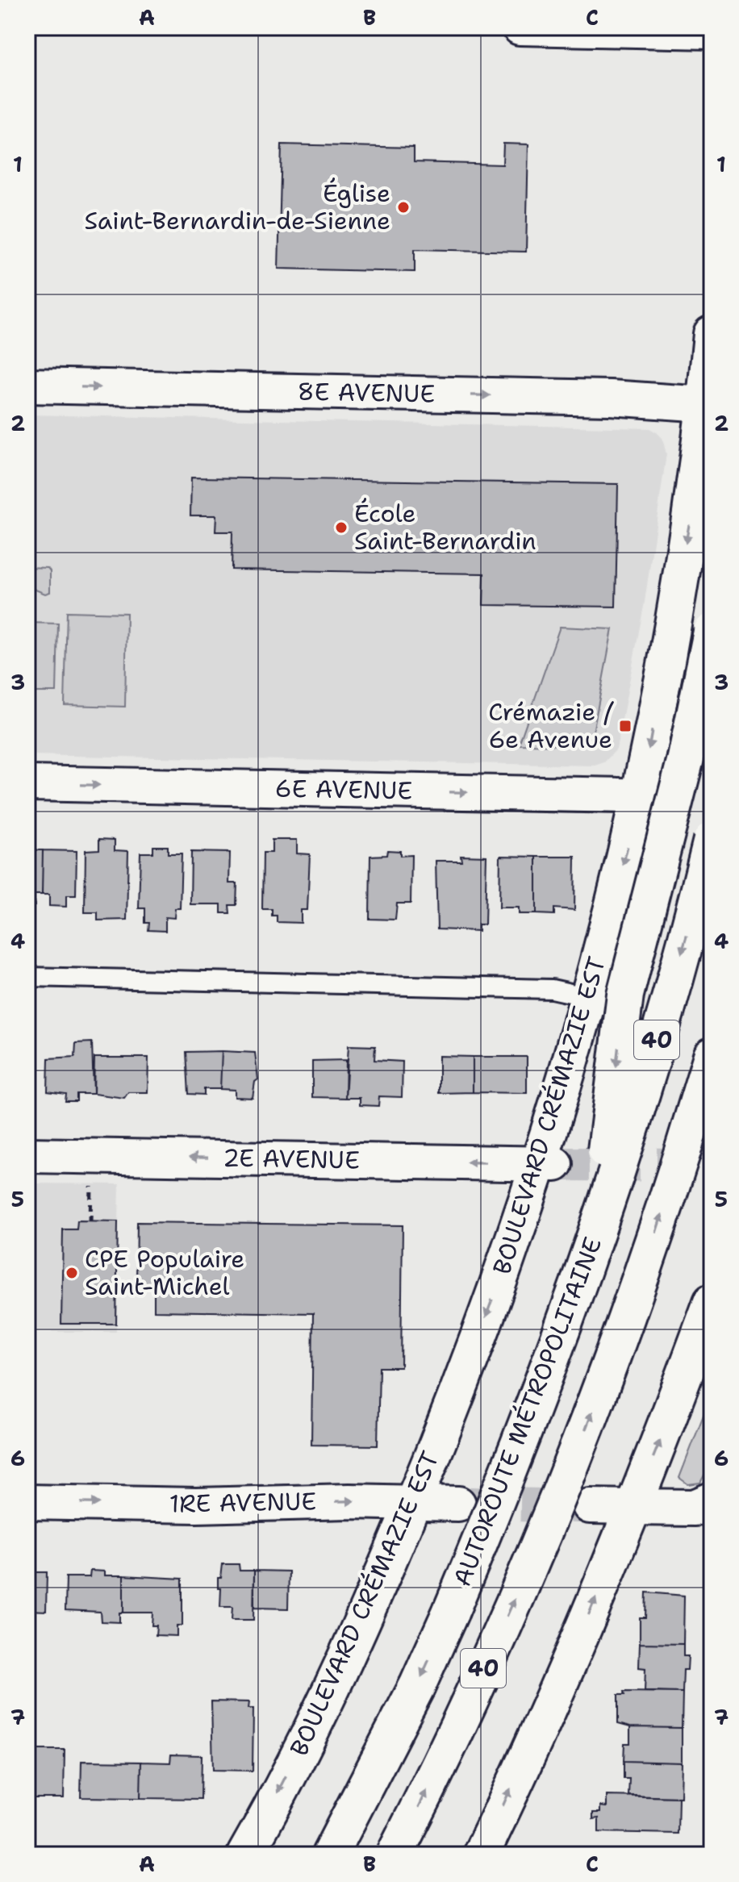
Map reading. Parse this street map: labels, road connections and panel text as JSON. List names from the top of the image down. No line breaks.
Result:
{"streets":{"main road":["40","BOULEVARD CRÉMAZIE EST","AUTOROUTE MÉTROPOLITAINE"],"street":["8E AVENUE","6E AVENUE","2E AVENUE","1RE AVENUE"]},"crossings":[["8E AVENUE","BOULEVARD CRÉMAZIE EST"],["6E AVENUE","BOULEVARD CRÉMAZIE EST"],["BOULEVARD CRÉMAZIE EST","2E AVENUE"],["BOULEVARD CRÉMAZIE EST","1RE AVENUE"]],"one_way":["8E AVENUE","6E AVENUE","2E AVENUE","1RE AVENUE"],"places":{"other":["Église Saint-Bernardin-de-Sienne","École Saint-Bernardin","CPE Populaire Saint-Michel"],"transit":["Crémazie / 6e Avenue"]},"grid":{"columns":["A","B","C"],"rows":["1","2","3","4","5","6","7"]}}
